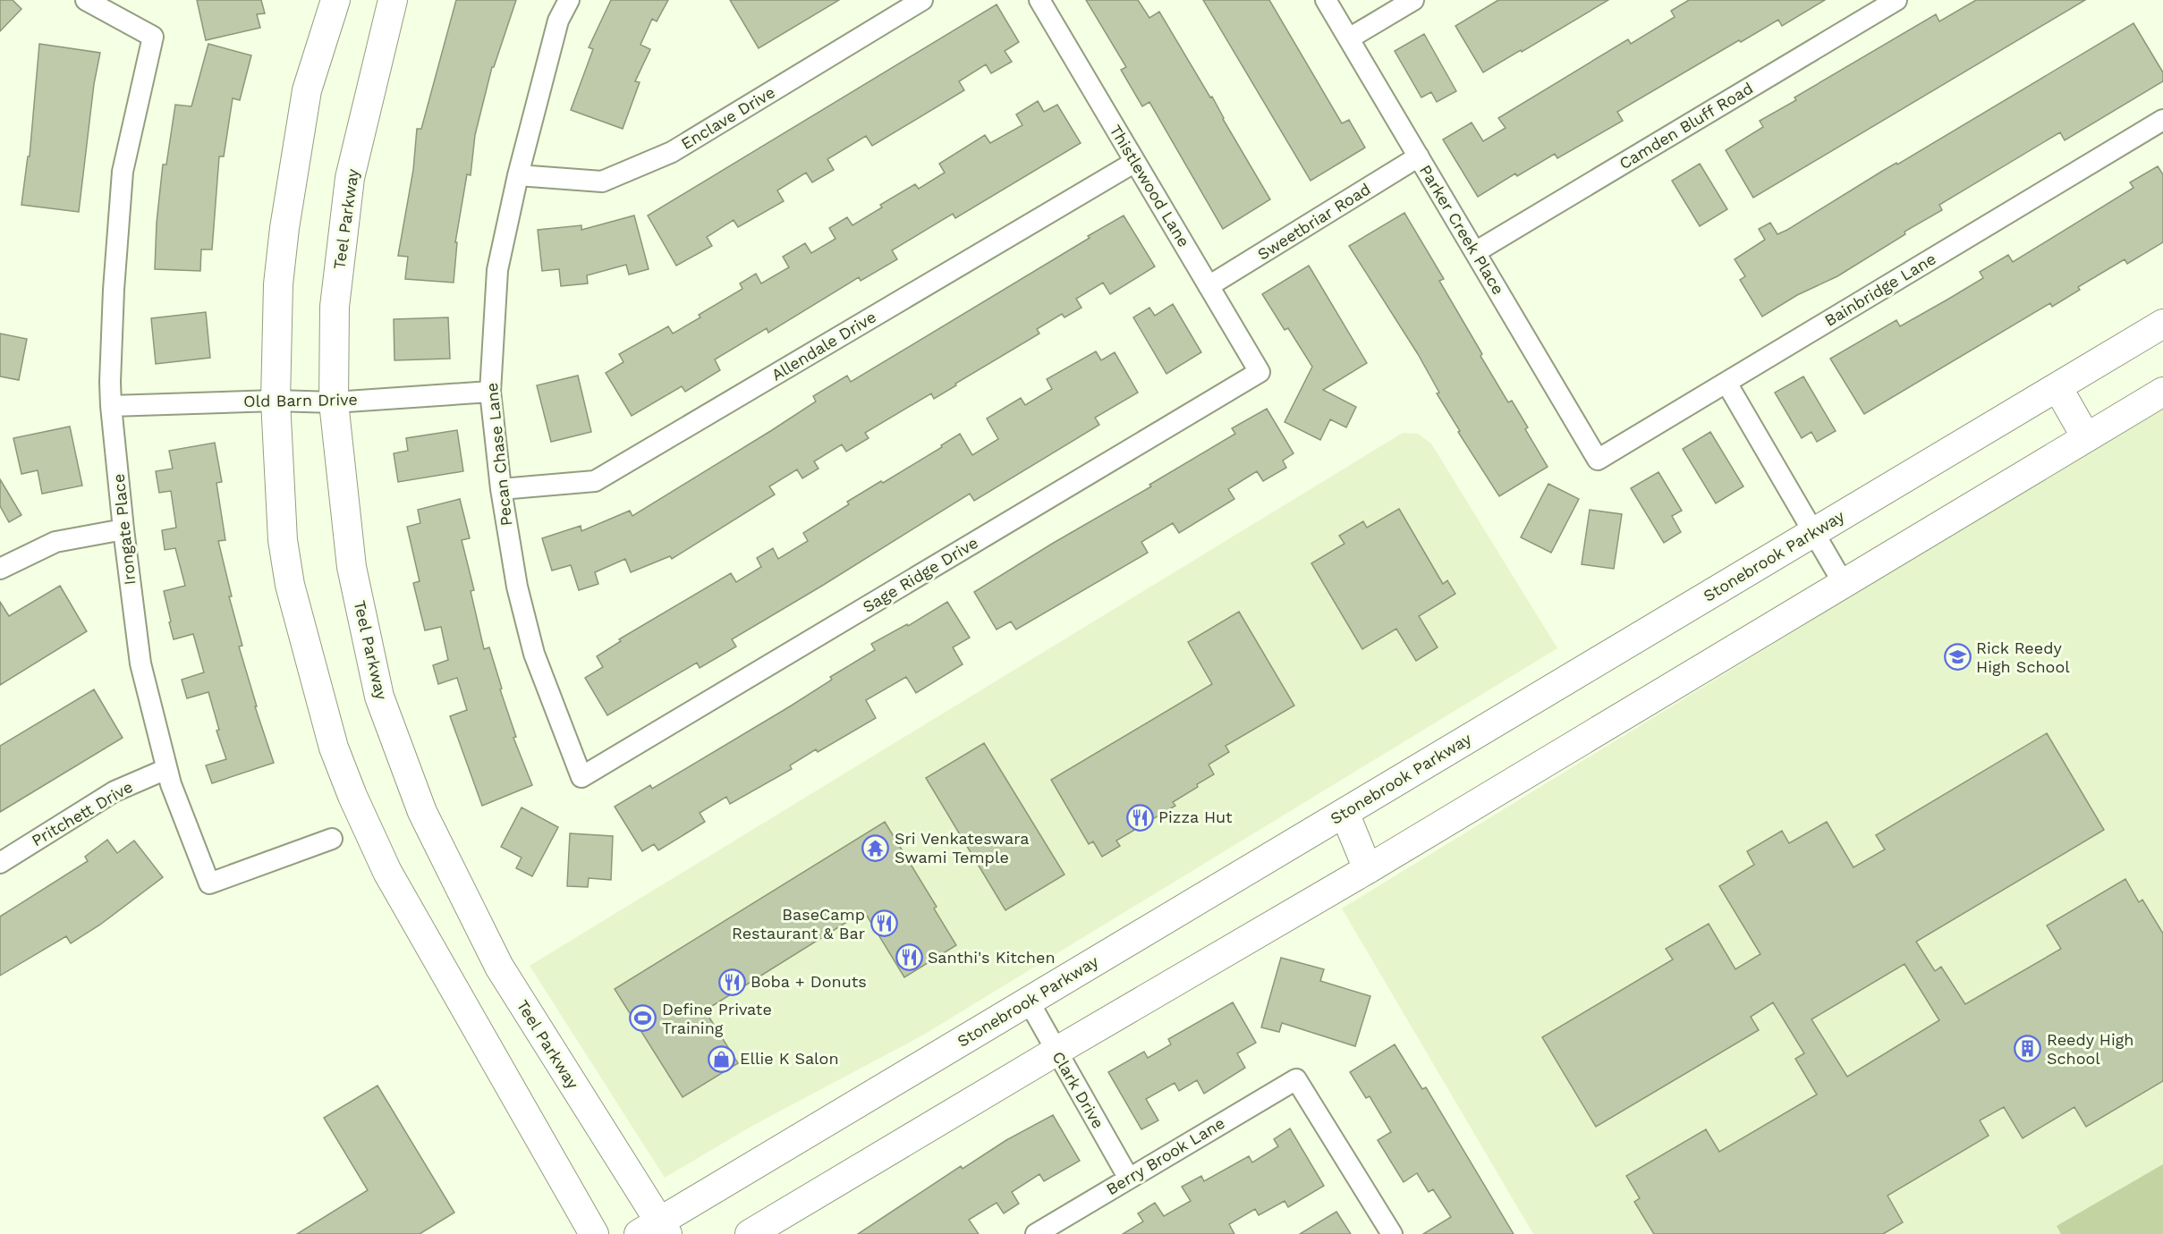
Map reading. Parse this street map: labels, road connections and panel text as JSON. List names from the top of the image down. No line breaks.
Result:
{"streets":{"main road":["Teel Parkway","Stonebrook Parkway"],"street":["Enclave Drive","Camden Bluff Road","Thistlewood Lane","Sweetbriar Road","Parker Creek Place","Bainbridge Lane","Allendale Drive","Old Barn Drive","Pecan Chase Lane","Irongate Place","Sage Ridge Drive","Pritchett Drive","Clark Drive","Berry Brook Lane"]},"crossings":[["Enclave Drive","Pecan Chase Lane"],["Camden Bluff Road","Parker Creek Place"],["Thistlewood Lane","Sweetbriar Road"],["Thistlewood Lane","Allendale Drive"],["Thistlewood Lane","Sage Ridge Drive"],["Teel Parkway","Old Barn Drive"],["Teel Parkway","Stonebrook Parkway"],["Sweetbriar Road","Parker Creek Place"],["Parker Creek Place","Bainbridge Lane"],["Allendale Drive","Pecan Chase Lane"],["Old Barn Drive","Pecan Chase Lane"],["Old Barn Drive","Irongate Place"],["Pecan Chase Lane","Sage Ridge Drive"],["Irongate Place","Pritchett Drive"],["Stonebrook Parkway","Clark Drive"],["Clark Drive","Berry Brook Lane"]],"places":{"school or university":["Rick Reedy High School"],"restaurant":["Pizza Hut","BaseCamp Restaurant & Bar","Santhi's Kitchen","Boba + Donuts"],"temple":["Sri Venkateswara Swami Temple"],"sports":["Define Private Training"],"building":["Reedy High School"],"shop":["Ellie K Salon"]}}
